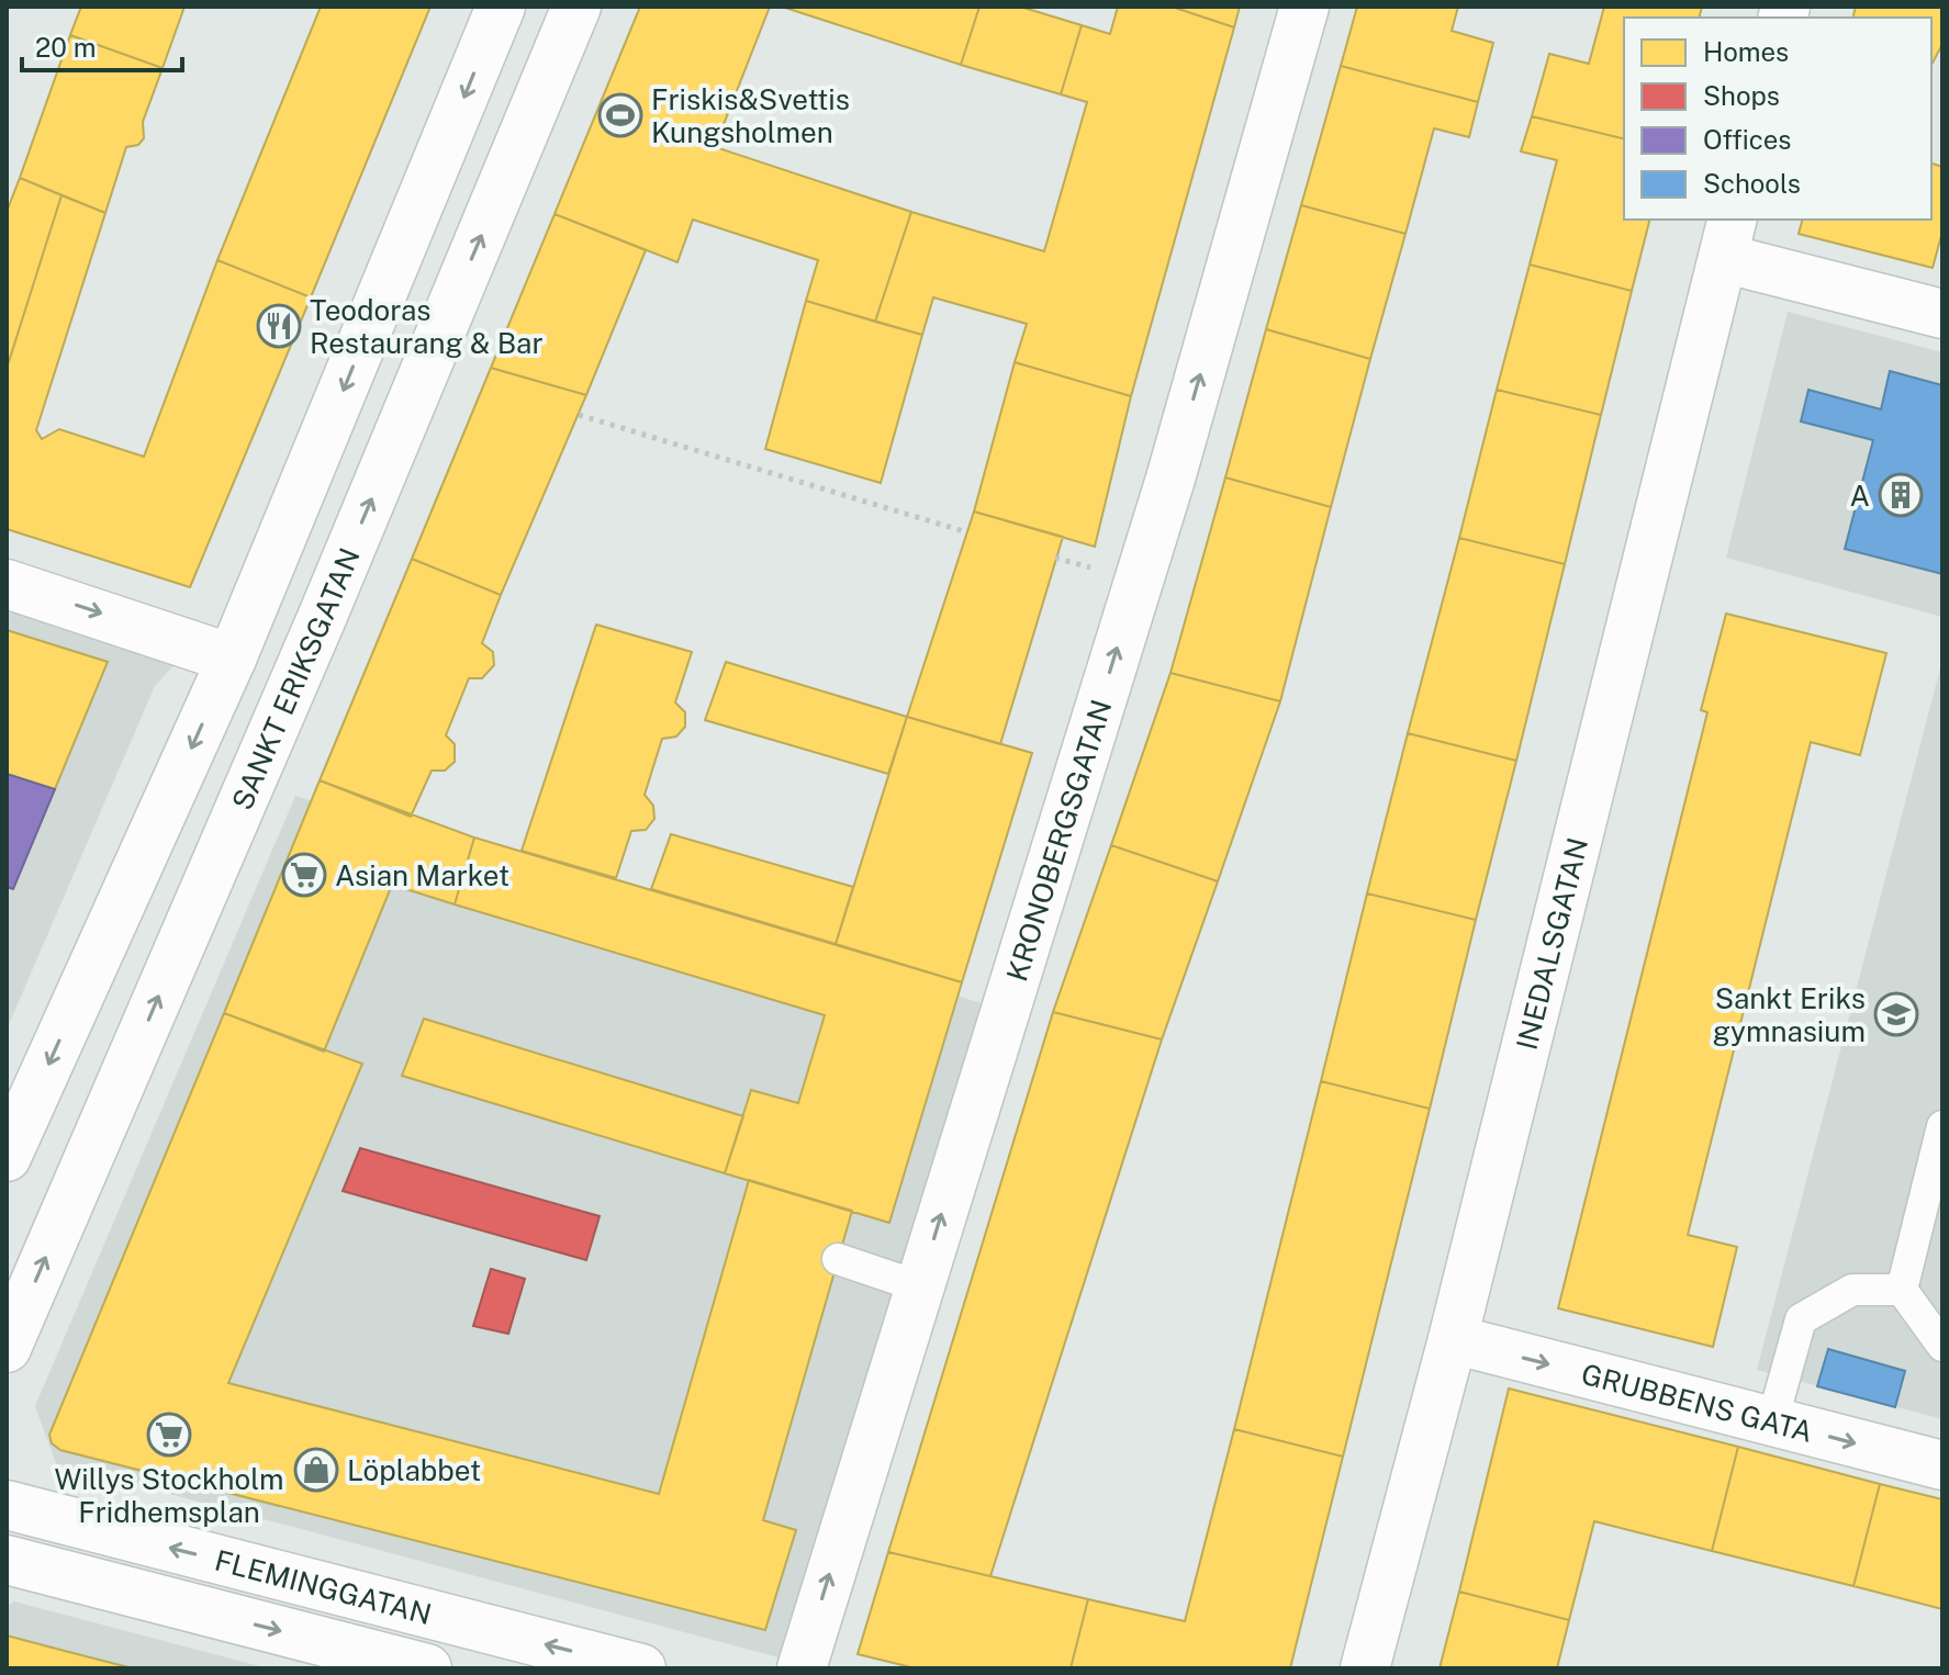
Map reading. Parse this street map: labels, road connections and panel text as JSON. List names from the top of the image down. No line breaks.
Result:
{"streets":{"street":["SANKT ERIKSGATAN","KRONOBERGSGATAN","INEDALSGATAN","GRUBBENS GATA","FLEMINGGATAN"]},"crossings":[["INEDALSGATAN","GRUBBENS GATA"]],"one_way":["KRONOBERGSGATAN","GRUBBENS GATA"],"places":{"sports":["Friskis&Svettis Kungsholmen"],"restaurant":["Teodoras Restaurang & Bar"],"building":["A"],"supermarket":["Asian Market","Willys Stockholm Fridhemsplan"],"school or university":["Sankt Eriks gymnasium"],"shop":["Löplabbet"]},"legend":["Homes","Shops","Offices","Schools"],"scale_bar":"20 m"}
